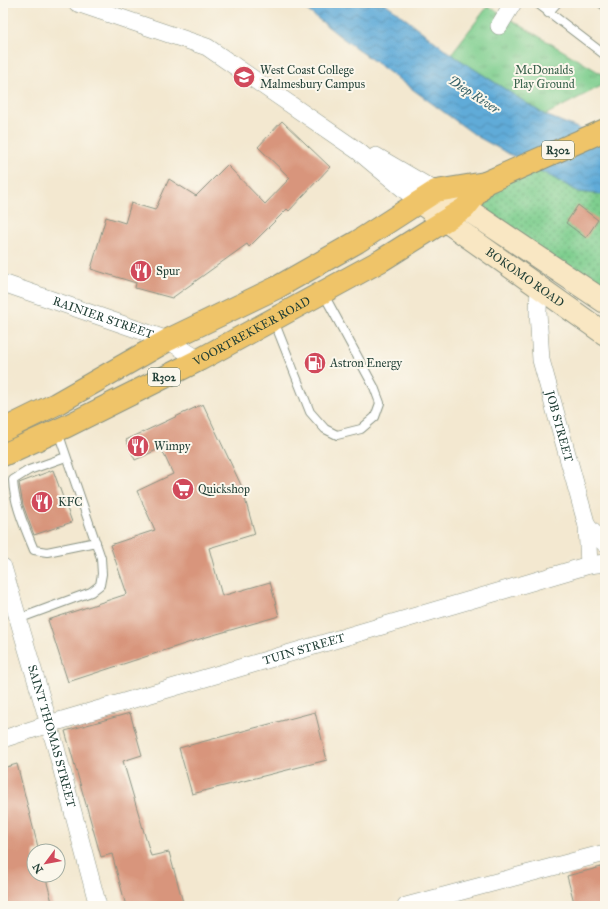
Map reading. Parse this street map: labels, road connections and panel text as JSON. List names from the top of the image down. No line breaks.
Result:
{"streets":{"main road":["R302","BOKOMO ROAD","VOORTREKKER ROAD"],"street":["RAINIER STREET","JOB STREET","TUIN STREET","SAINT THOMAS STREET"]},"crossings":[["BOKOMO ROAD","VOORTREKKER ROAD"],["BOKOMO ROAD","JOB STREET"],["RAINIER STREET","VOORTREKKER ROAD"],["JOB STREET","TUIN STREET"],["TUIN STREET","SAINT THOMAS STREET"]],"water":["Diep River"],"parks":["McDonalds Play Ground"],"places":{"school or university":["West Coast College Malmesbury Campus"],"restaurant":["Spur","Wimpy","KFC"],"fuel station":["Astron Energy"],"supermarket":["Quickshop"]},"north":"bottom left"}
